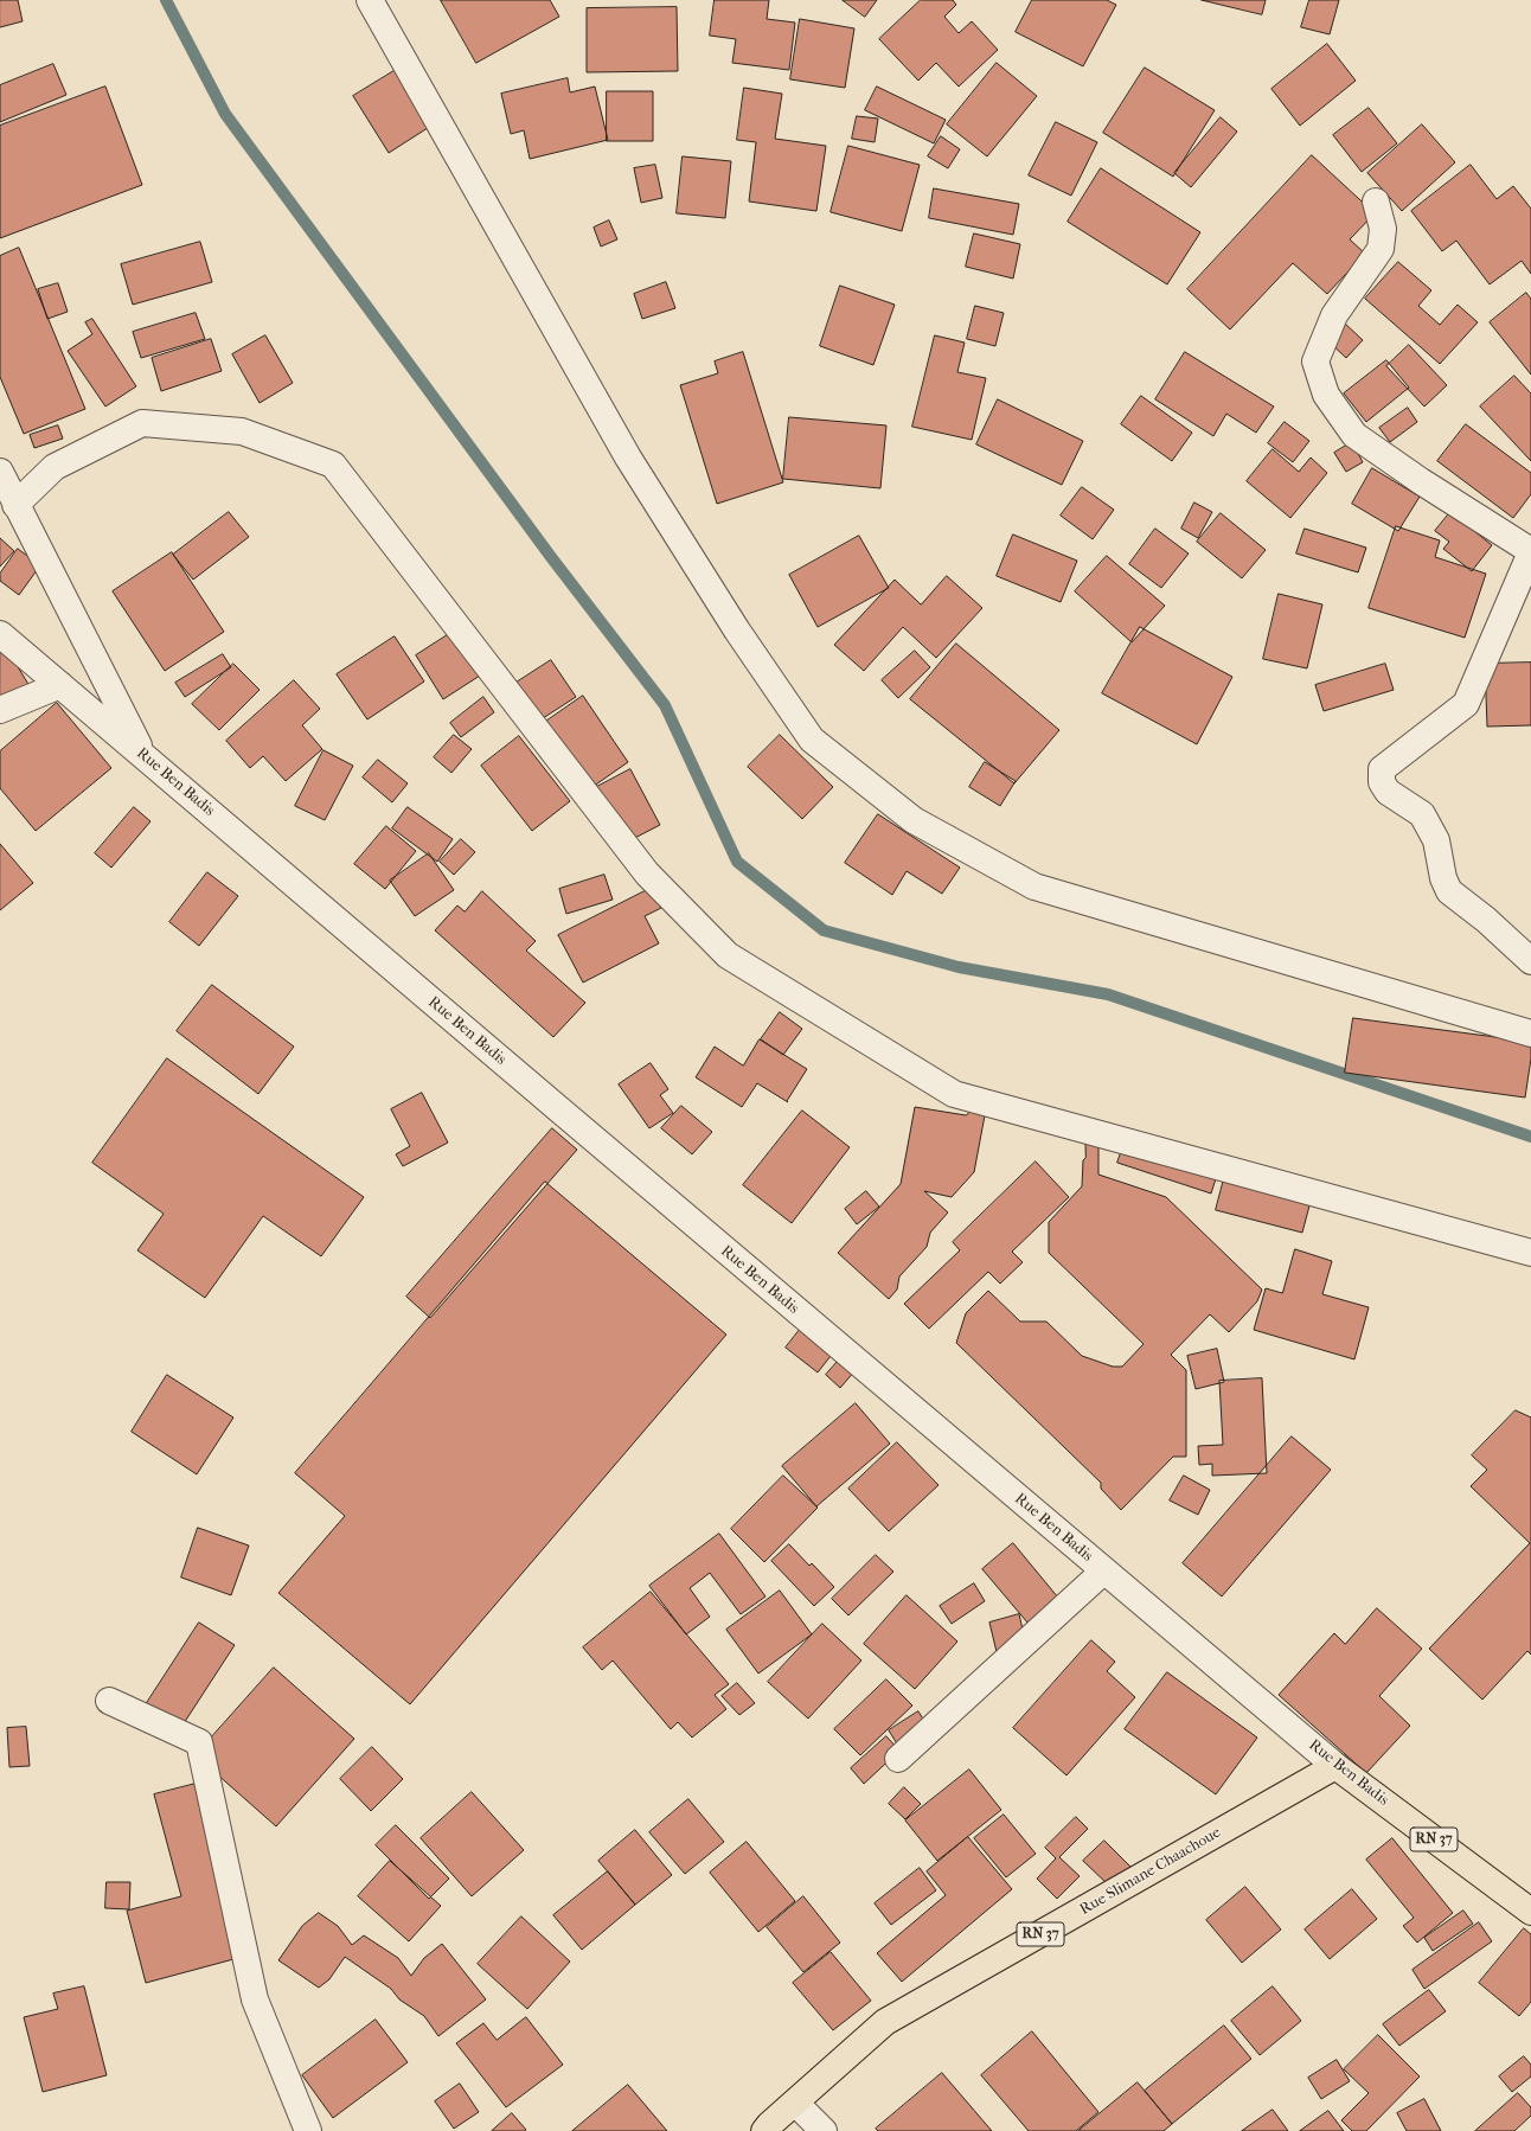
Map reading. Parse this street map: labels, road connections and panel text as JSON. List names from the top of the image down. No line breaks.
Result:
{"streets":{"main road":["Rue Ben Badis","RN 37","Rue Slimane Chaachoue"]},"crossings":[["Rue Ben Badis","Rue Slimane Chaachoue"]]}
